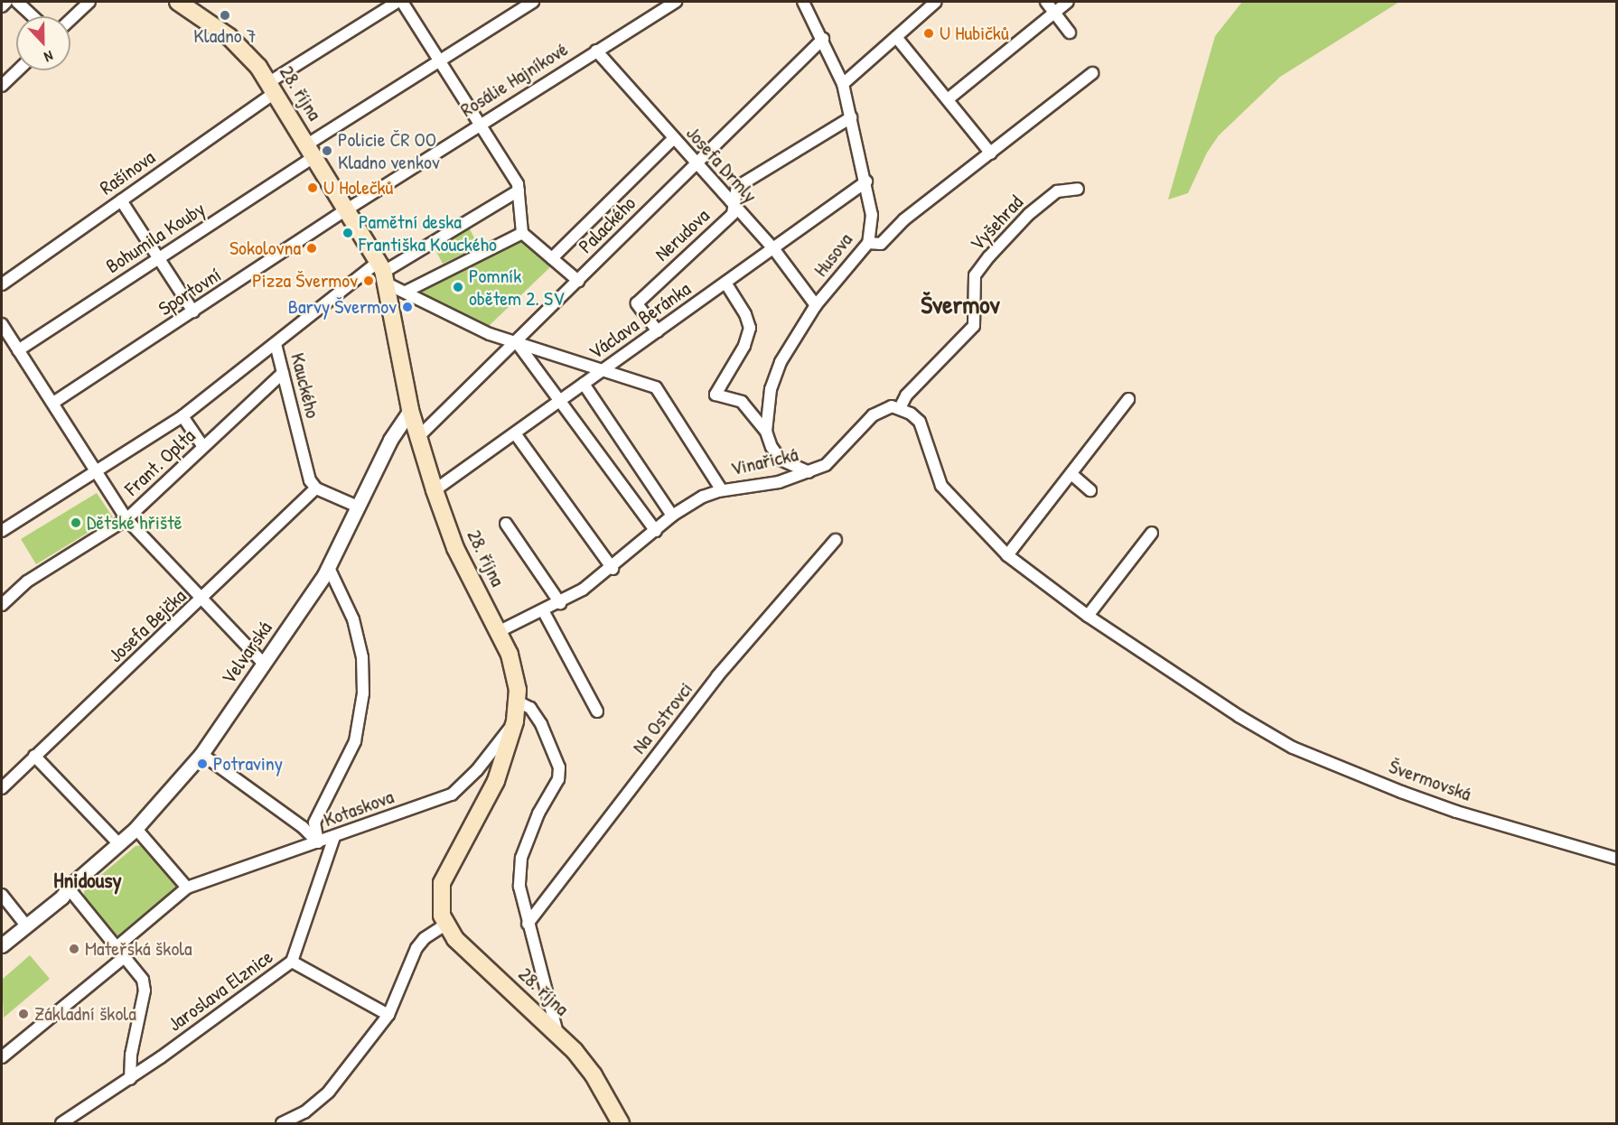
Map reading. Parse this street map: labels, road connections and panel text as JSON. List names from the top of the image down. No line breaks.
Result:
{"streets":{"main road":["28. října"],"street":["Rosálie Hajníkové","Josefa Drmly","Rašínova","Vyšehrad","Palackého","Nerudova","Bohumila Kouby","Husova","Sportovní","Václava Beránka","Kauckého","Vinařická","Frant. Oplta","Josefa Bejčka","Velvarská","Na Ostrovci","Švermovská","Kotaskova","Jaroslava Elznice"]},"crossings":[["Rosálie Hajníkové","28. října"],["Rosálie Hajníkové","Josefa Drmly"],["Rosálie Hajníkové","Sportovní"],["28. října","Rašínova"],["28. října","Palackého"],["28. října","Bohumila Kouby"],["28. října","Sportovní"],["28. října","Václava Beránka"],["28. října","Kauckého"],["28. října","Vinařická"],["28. října","Velvarská"],["28. října","Kotaskova"],["Josefa Drmly","Palackého"],["Josefa Drmly","Nerudova"],["Josefa Drmly","Husova"],["Josefa Drmly","Václava Beránka"],["Vyšehrad","Vinařická"],["Palackého","Husova"],["Nerudova","Husova"],["Nerudova","Václava Beránka"],["Husova","Václava Beránka"],["Kauckého","Frant. Oplta"],["Kauckého","Josefa Bejčka"],["Kotaskova","Jaroslava Elznice"]],"districts":["Švermov","Hnidousy"],"places":["Kladno 7","U Hubičků","Policie ČR OO Kladno venkov","U Holečků","Pamětní deska Františka Kouckého","Sokolovna","Pizza Švermov","Pomník obětem 2. SV","Barvy Švermov","Dětské hřiště","Potraviny","Mateřská škola","Základní škola"],"north":"bottom"}
